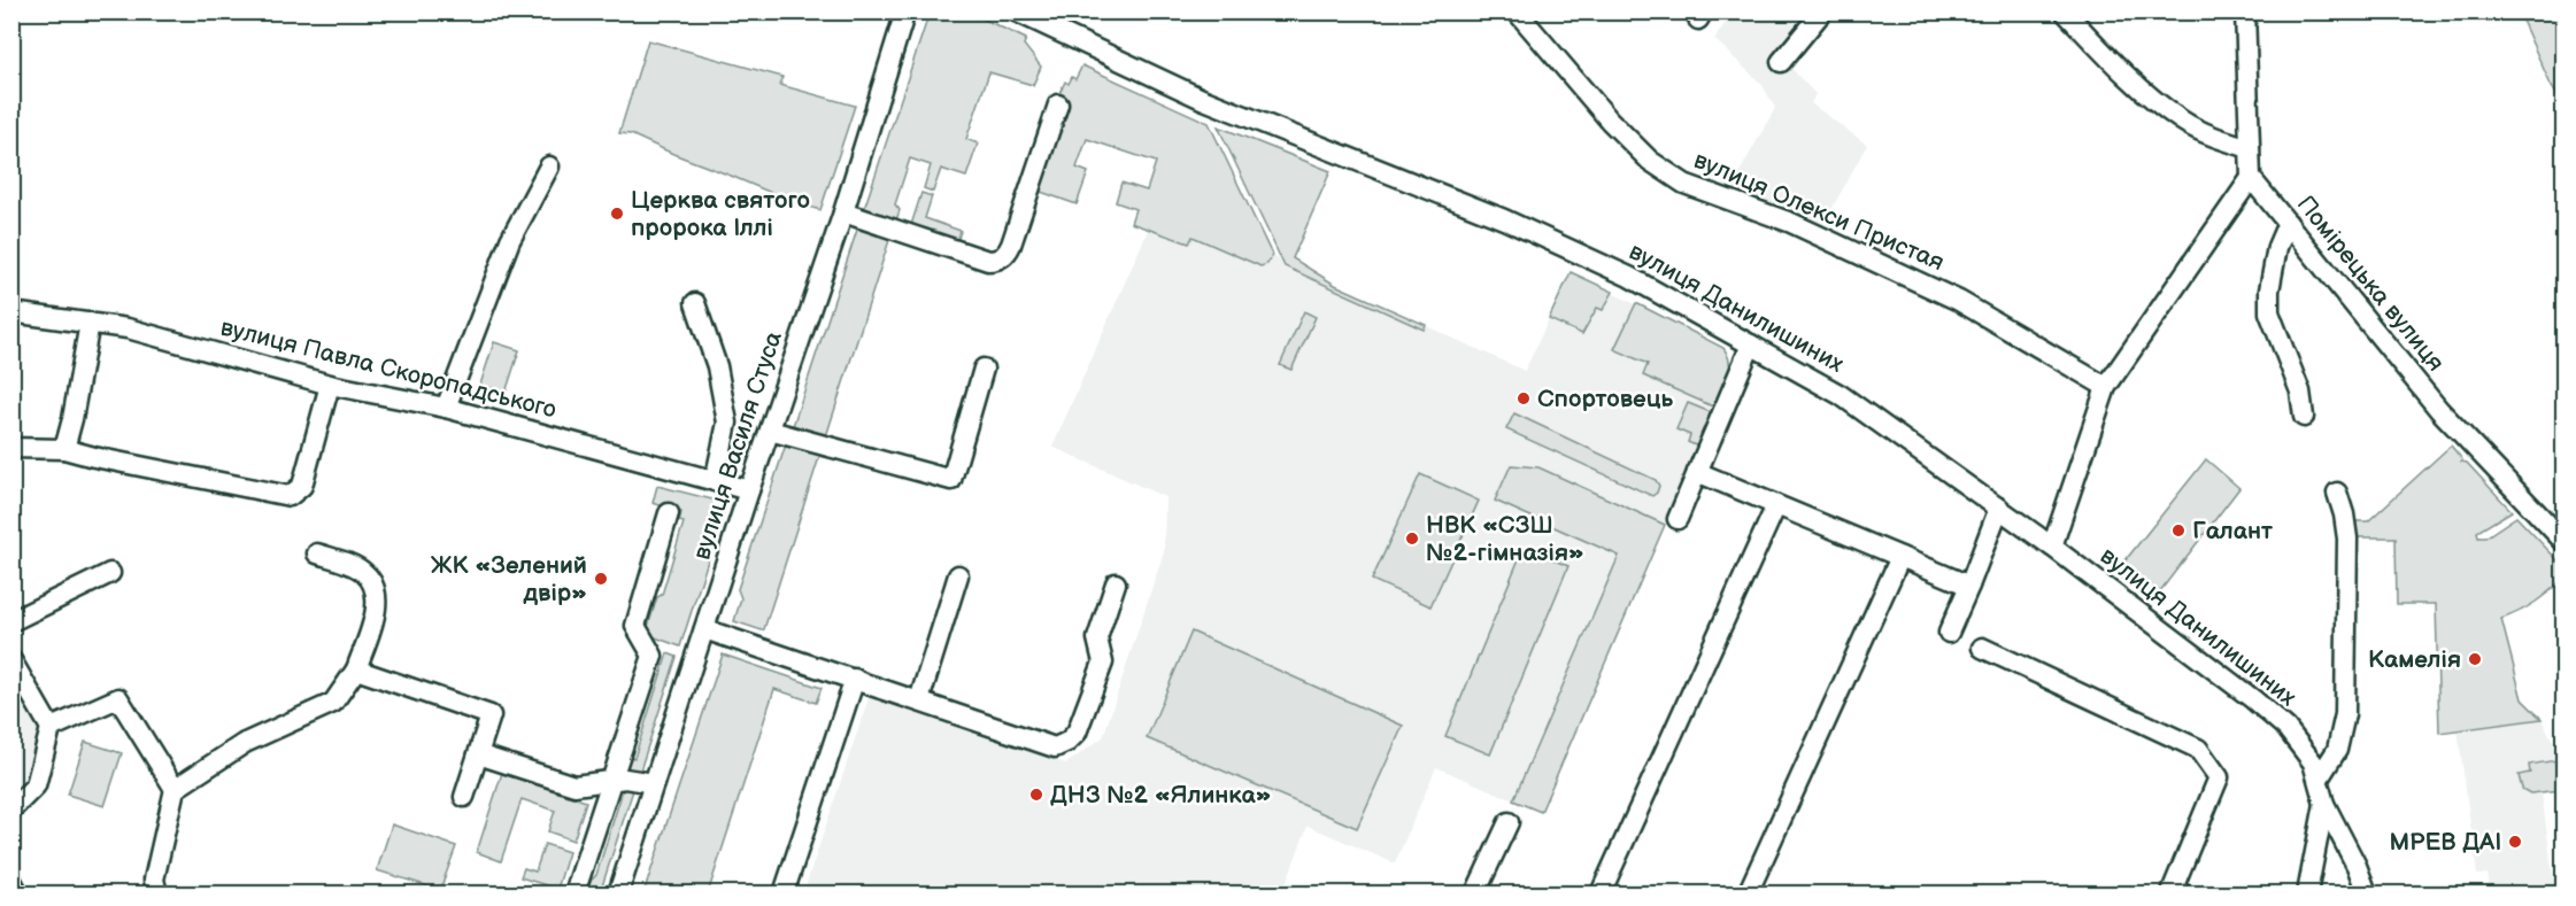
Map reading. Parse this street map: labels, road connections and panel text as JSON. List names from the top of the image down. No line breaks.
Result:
{"streets":{"street":["вулиця Олекси Пристая","Помірецька вулиця","вулиця Данилишиних","вулиця Павла Скоропадського","вулиця Василя Стуса"]},"crossings":[["вулиця Павла Скоропадського","вулиця Василя Стуса"]],"places":["Церква святого пророка Іллі","Спортовець","Галант","НВК «СЗШ №2-гімназія»","ЖК «Зелений двір»","Камелія","ДНЗ №2 «Ялинка»","МРЕВ ДАІ"]}
